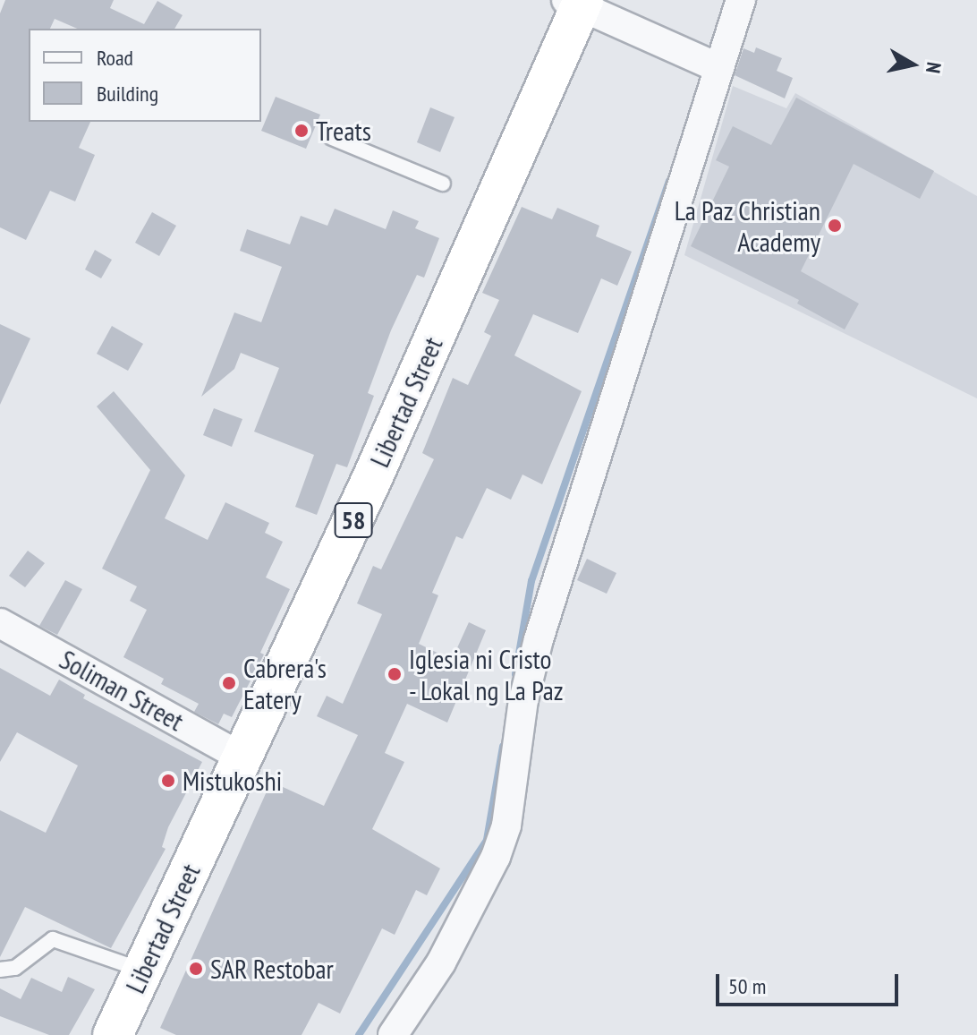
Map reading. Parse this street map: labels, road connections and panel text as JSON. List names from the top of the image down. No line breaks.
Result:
{"streets":{"highway":["Libertad Street","58"],"street":["Soliman Street"]},"crossings":[["Libertad Street","Soliman Street"]],"places":["Treats","La Paz Christian Academy","Iglesia ni Cristo - Lokal ng La Paz","Cabrera's Eatery","Mistukoshi","SAR Restobar"],"legend":["Road","Building"],"scale_bar":"50 m","north":"right"}
